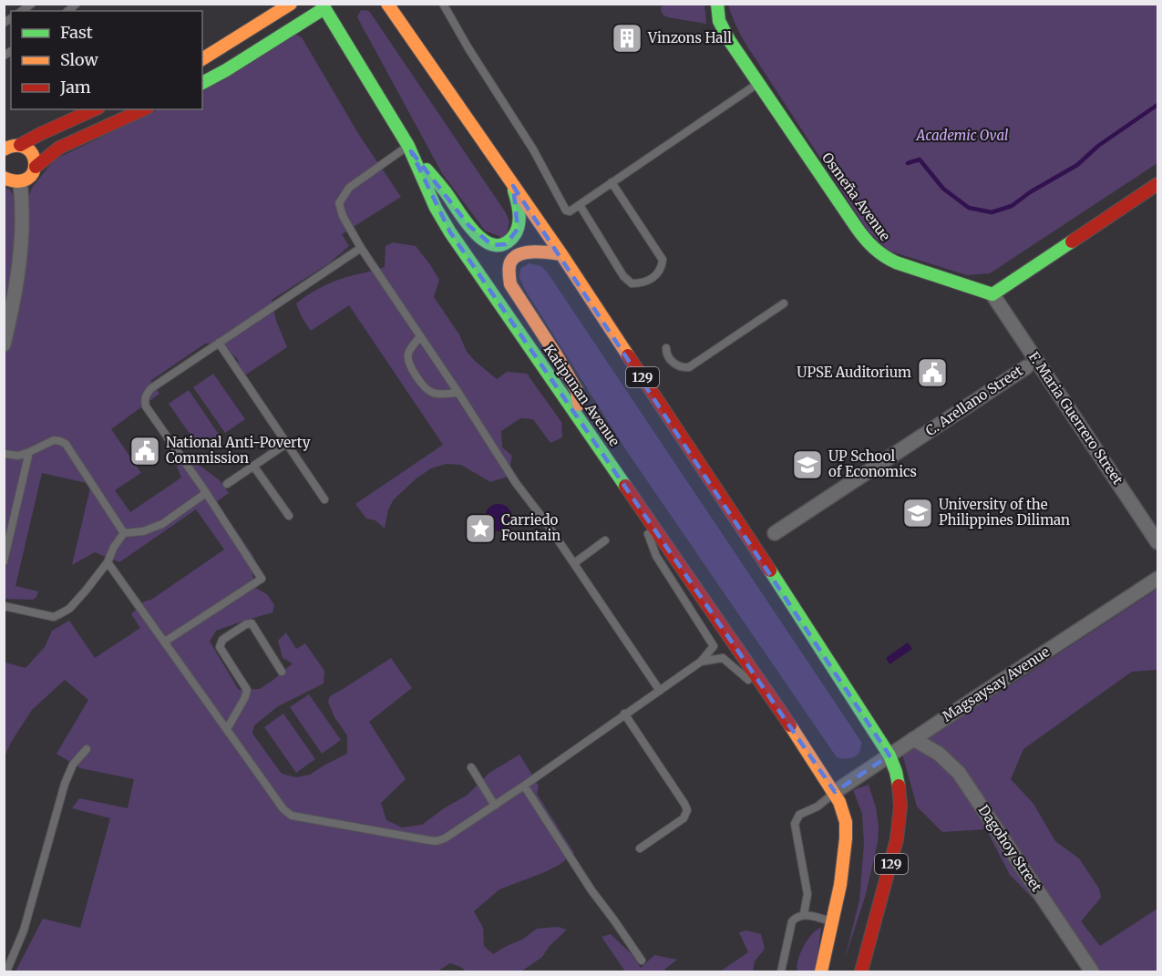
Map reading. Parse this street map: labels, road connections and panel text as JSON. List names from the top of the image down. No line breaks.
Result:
{"streets":{"main road":["Osmeña Avenue","129","Katipunan Avenue"],"street":["C. Arellano Street","F. Maria Guerrero Street","Magsaysay Avenue","Dagohoy Street"]},"crossings":[["Osmeña Avenue","F. Maria Guerrero Street"],["129","Magsaysay Avenue"],["Katipunan Avenue","Magsaysay Avenue"],["C. Arellano Street","F. Maria Guerrero Street"],["Magsaysay Avenue","Dagohoy Street"]],"parks":["Academic Oval"],"places":{"building":["Vinzons Hall"],"public building":["UPSE Auditorium","National Anti-Poverty Commission"],"school or university":["UP School of Economics","University of the Philippines Diliman"],"place":["Carriedo Fountain"]},"legend":["Fast","Slow","Jam"]}
